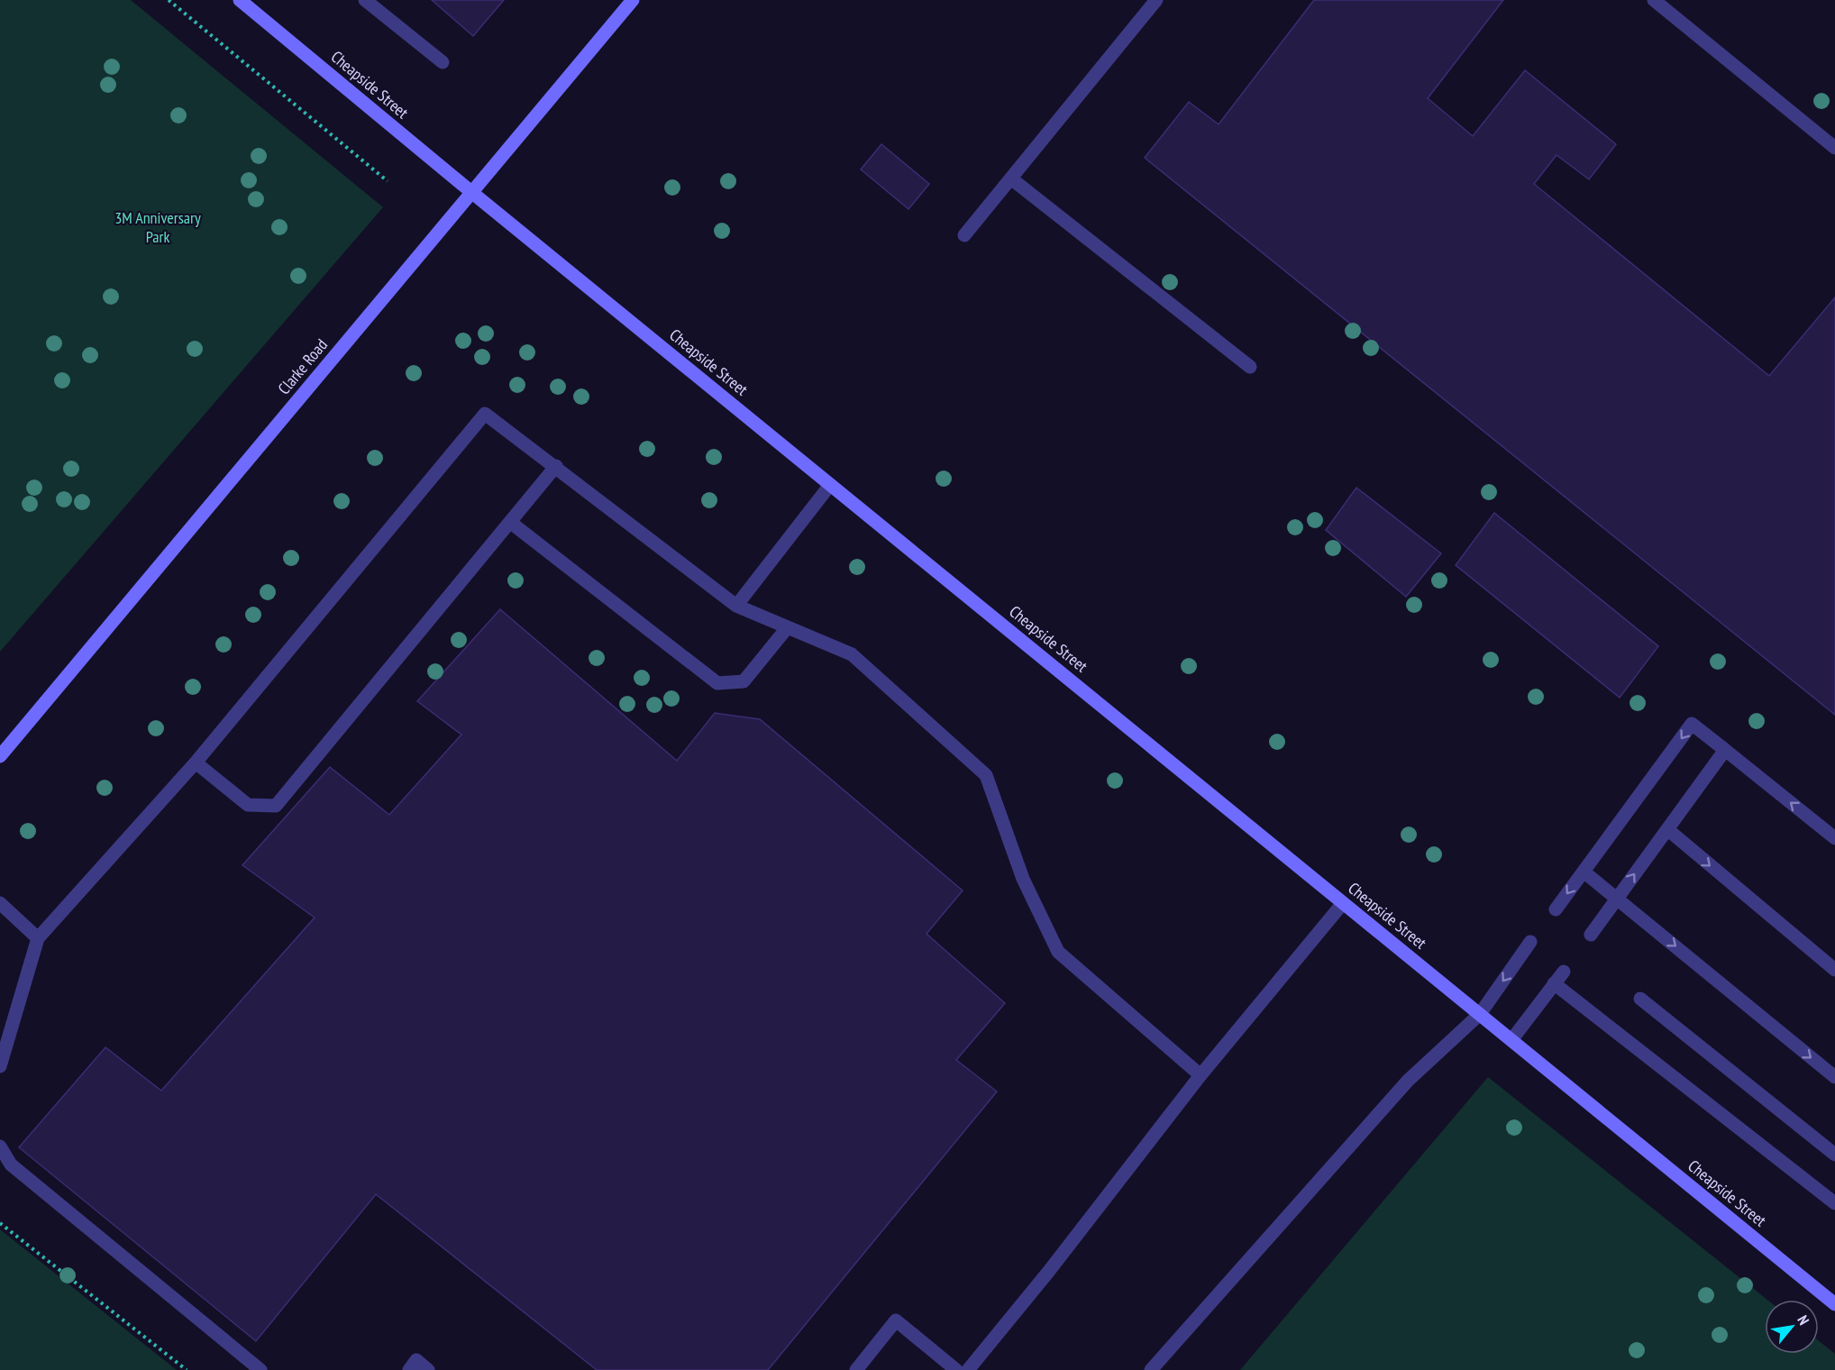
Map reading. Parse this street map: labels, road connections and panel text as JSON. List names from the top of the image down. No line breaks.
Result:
{"streets":{"street":["Cheapside Street","Clarke Road"]},"crossings":[["Cheapside Street","Clarke Road"]],"parks":["3M Anniversary Park"],"north":"top right"}
